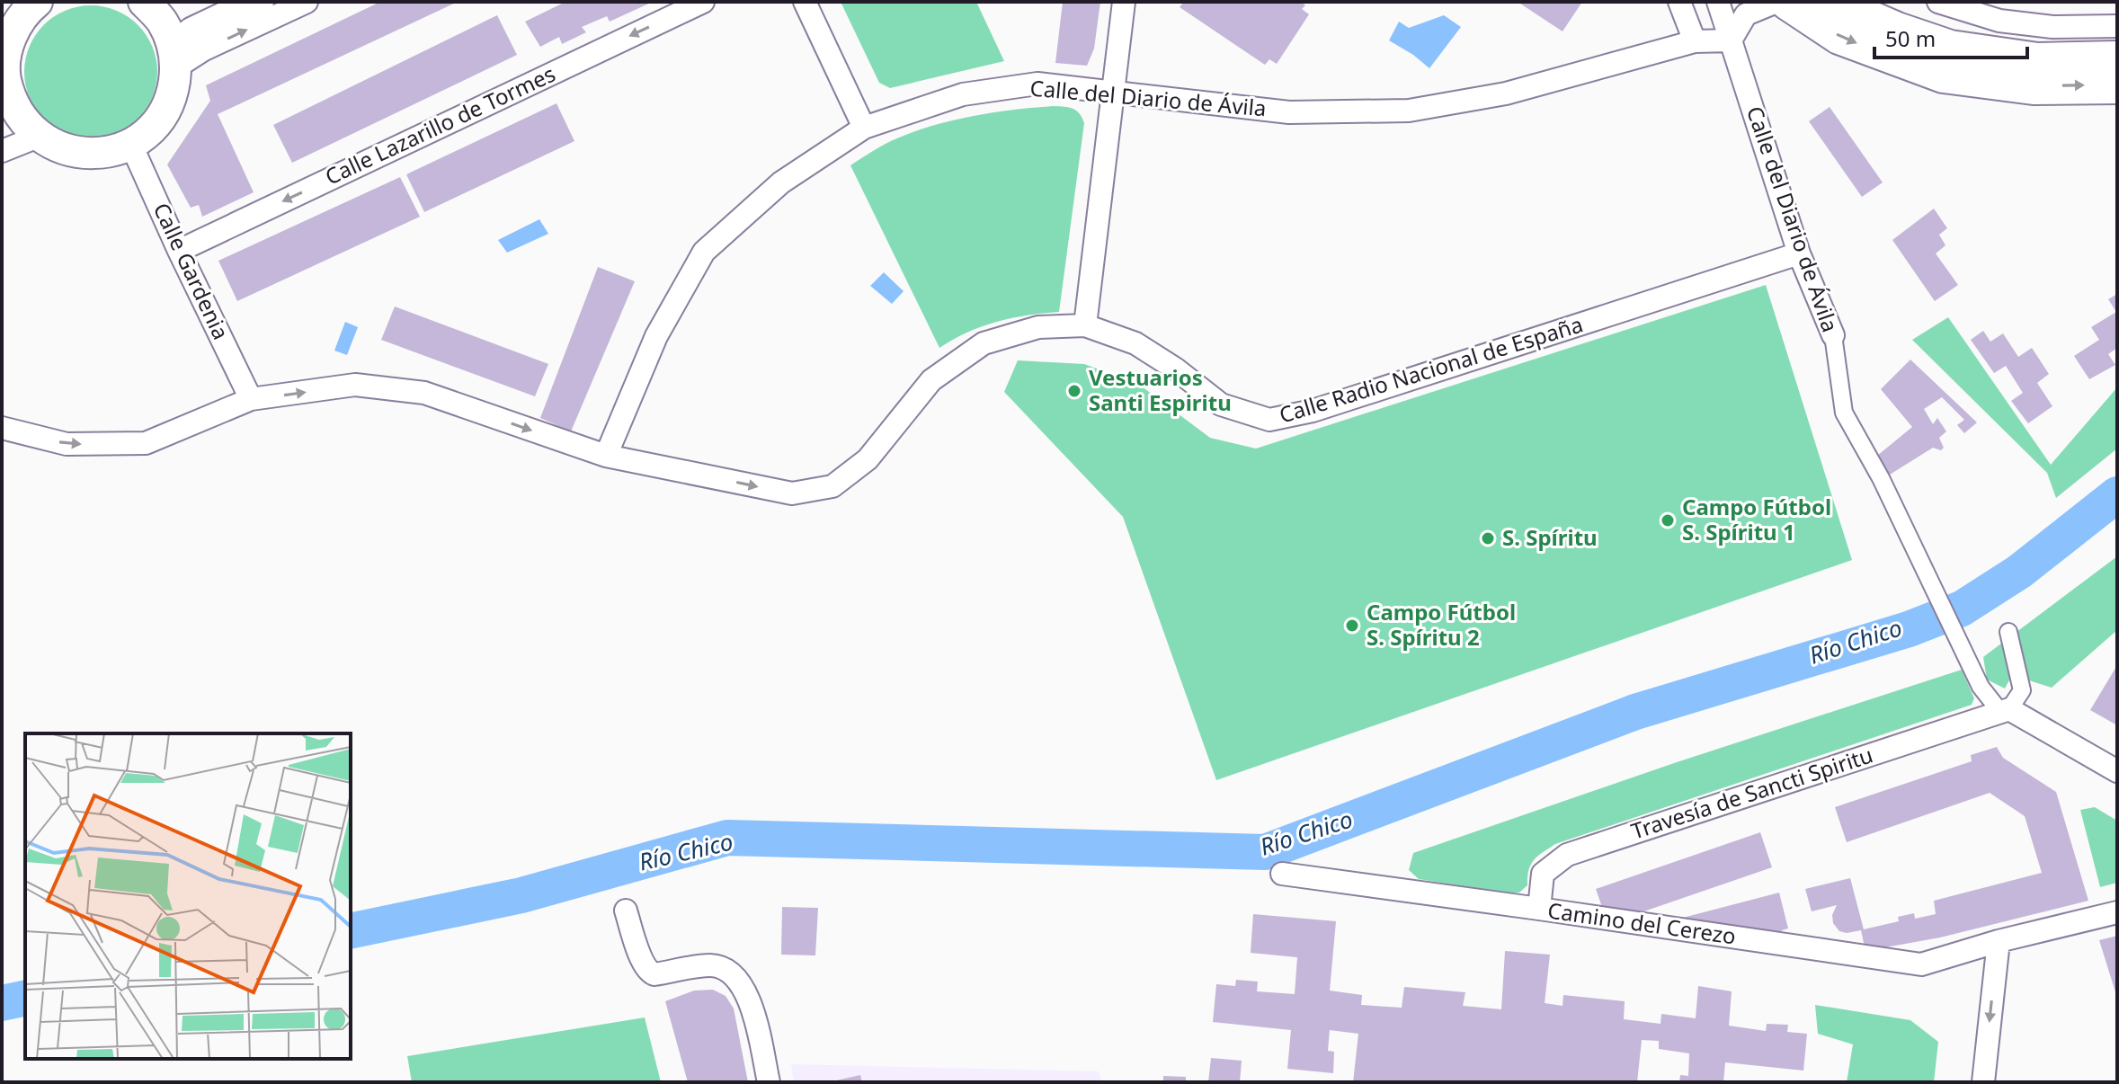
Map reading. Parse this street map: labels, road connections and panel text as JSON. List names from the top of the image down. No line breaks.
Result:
{"streets":{"street":["Calle del Diario de Ávila","Calle Lazarillo de Tormes","Calle Gardenia","Calle Radio Nacional de España","Travesía de Sancti Spiritu","Camino del Cerezo"]},"crossings":[["Calle del Diario de Ávila","Calle Radio Nacional de España"],["Calle del Diario de Ávila","Travesía de Sancti Spiritu"],["Calle Lazarillo de Tormes","Calle Gardenia"],["Calle Gardenia","Calle Radio Nacional de España"],["Travesía de Sancti Spiritu","Camino del Cerezo"]],"one_way":["Calle Lazarillo de Tormes","Calle Radio Nacional de España"],"water":["Río Chico"],"places":["Vestuarios Santi Espiritu","Campo Fútbol S. Spíritu 1","S. Spíritu","Campo Fútbol S. Spíritu 2"],"scale_bar":"50 m"}
